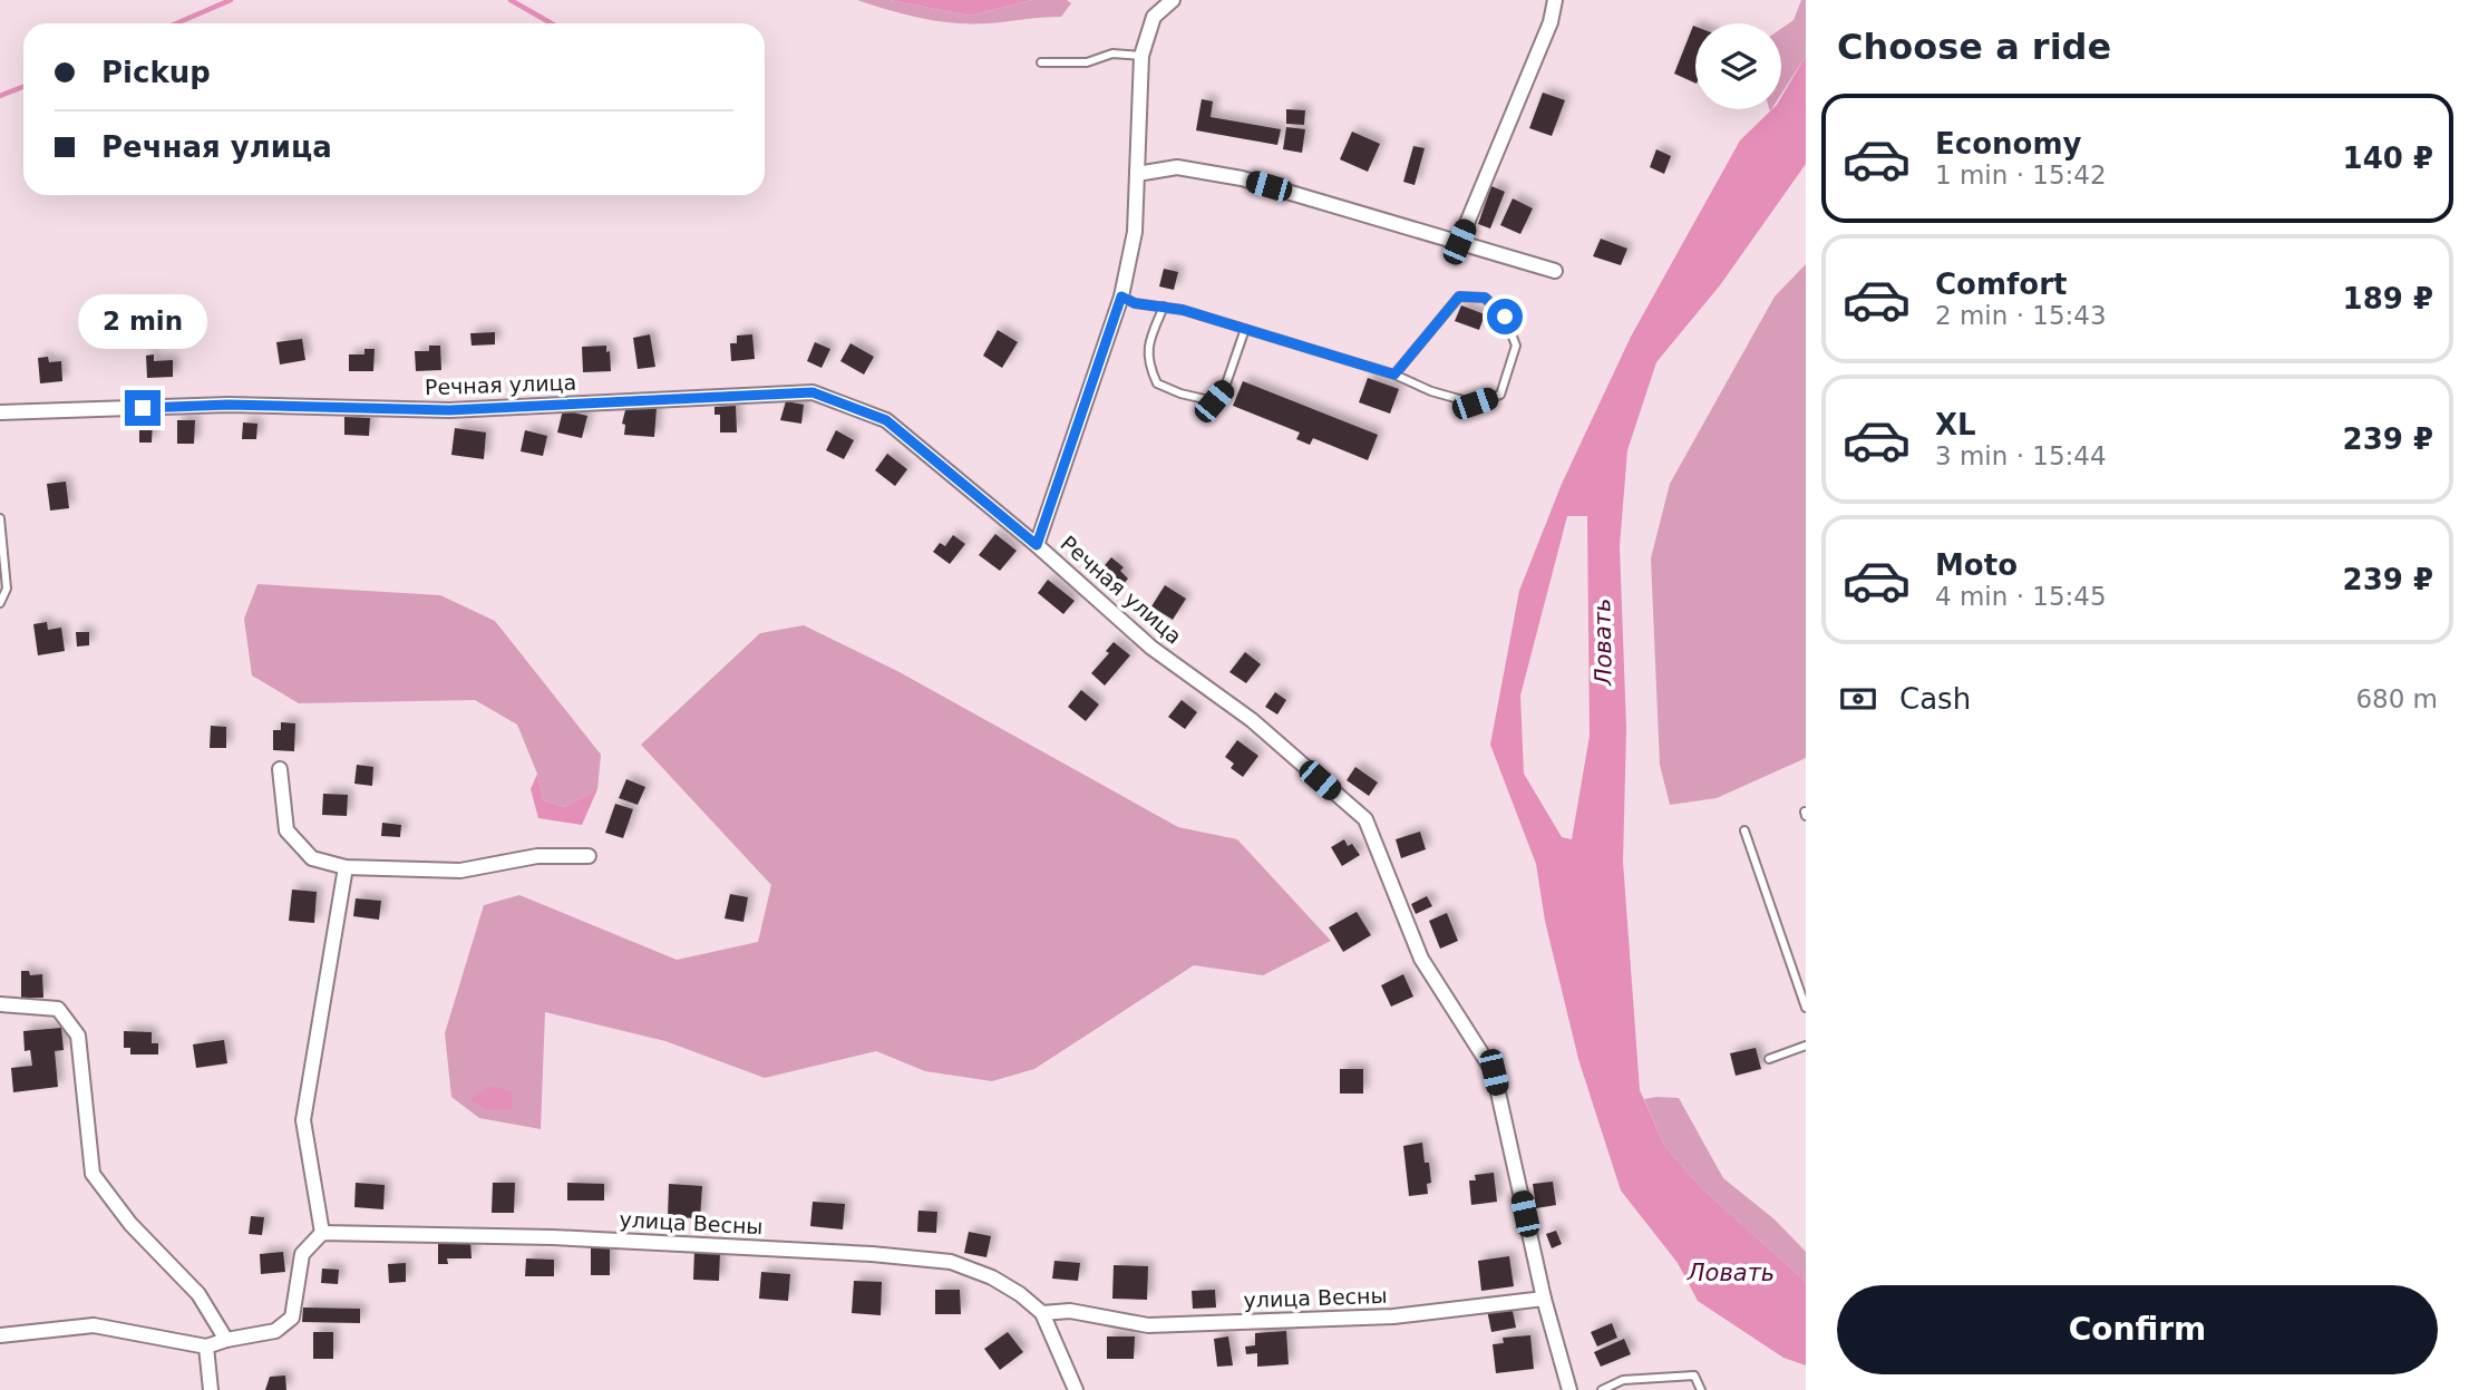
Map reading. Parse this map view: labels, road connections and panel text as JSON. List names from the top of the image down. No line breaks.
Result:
{"streets":{"street":["Речная улица","улица Весны"]},"crossings":[["Речная улица","улица Весны"]],"water":["Ловать"],"page":{"heading":"Choose a ride","banner":["Pickup","Речная улица"],"list":[{"name":"Economy","note":"1 min · 15:42","value":"140 ₽"},{"name":"Comfort","note":"2 min · 15:43","value":"189 ₽"},{"name":"XL","note":"3 min · 15:44","value":"239 ₽"},{"name":"Moto","note":"4 min · 15:45","value":"239 ₽"}],"bubble":"2 min","pay":["Cash","680 m"],"buttons":"Confirm"}}
